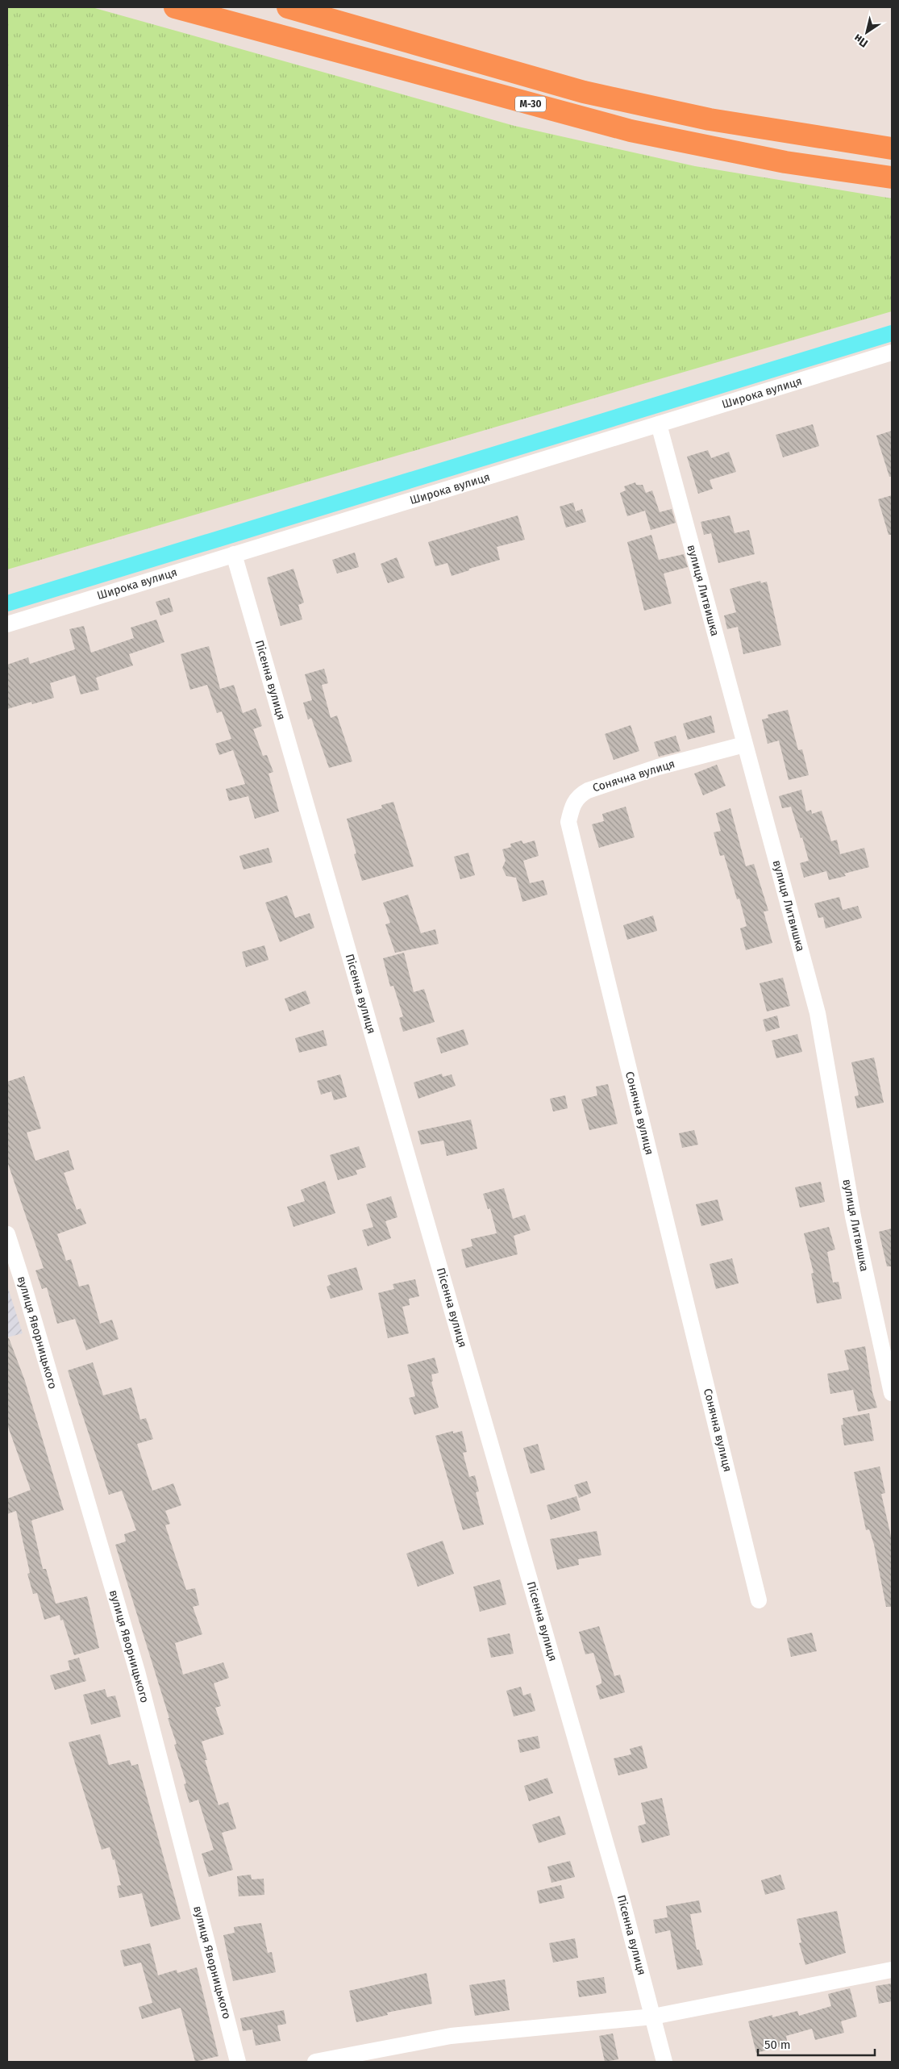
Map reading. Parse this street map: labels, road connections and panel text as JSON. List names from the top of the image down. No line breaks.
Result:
{"streets":{"highway":["М-30"],"street":["Широка вулиця","вулиця Литвишка","Пісенна вулиця","Сонячна вулиця","вулиця Яворницького"]},"crossings":[["Широка вулиця","вулиця Литвишка"],["Широка вулиця","Пісенна вулиця"],["вулиця Литвишка","Сонячна вулиця"]],"scale_bar":"50 m","north":"bottom left"}
